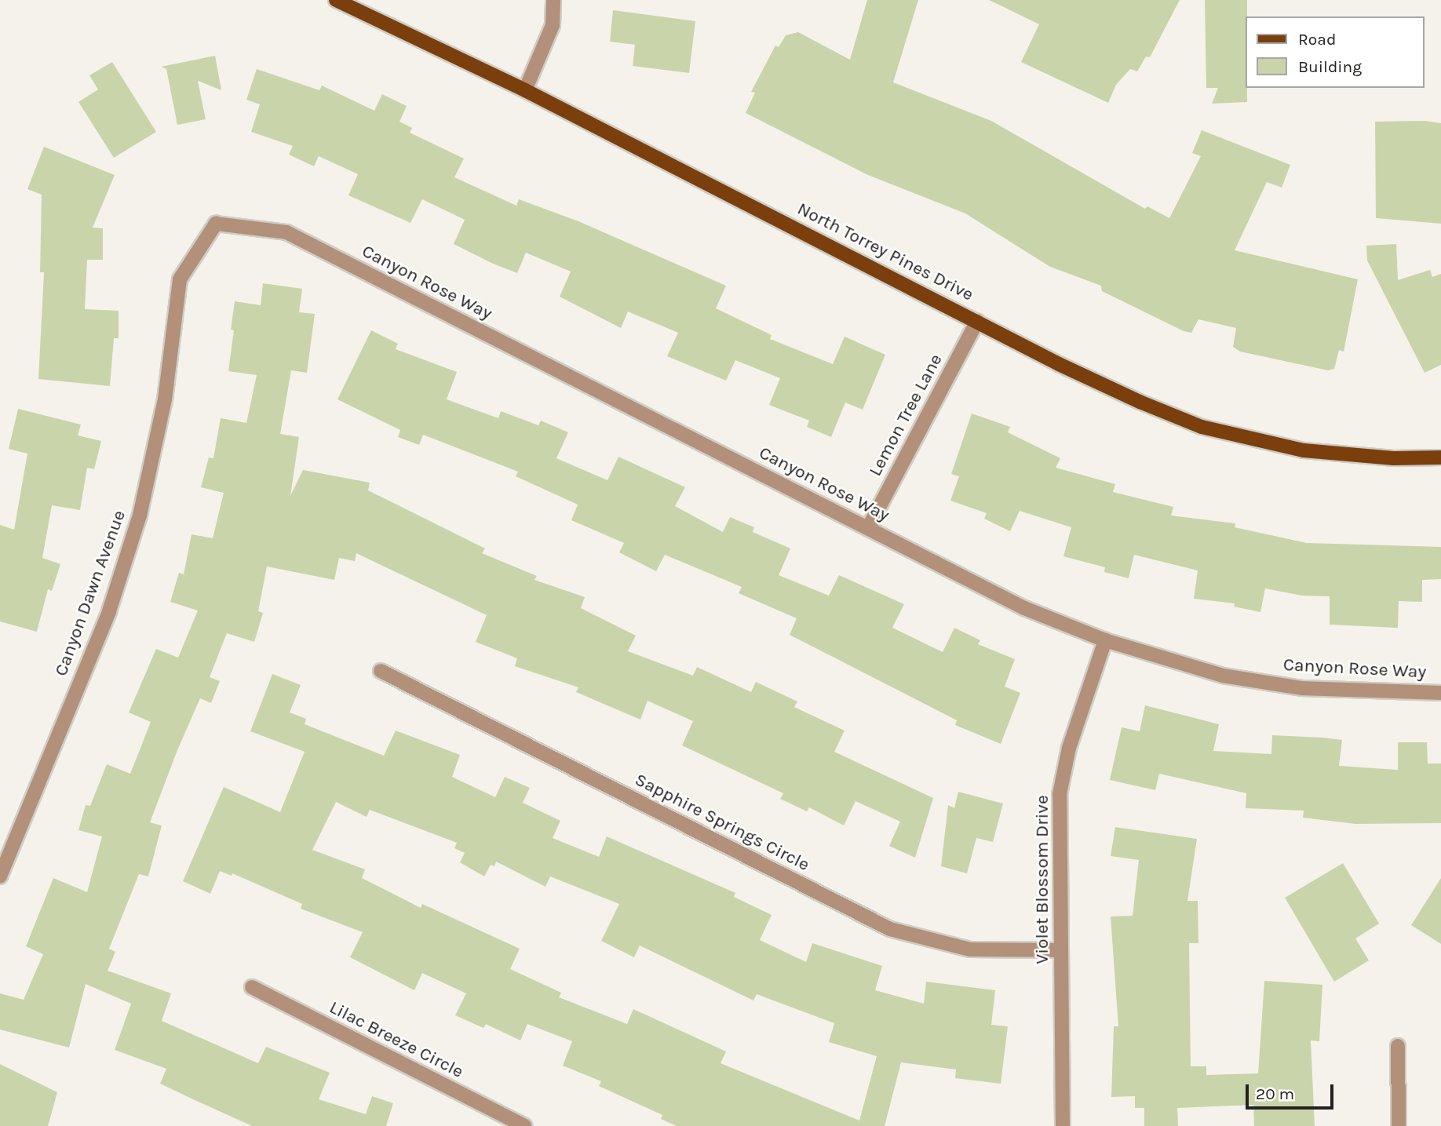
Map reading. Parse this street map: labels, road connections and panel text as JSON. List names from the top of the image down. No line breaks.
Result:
{"streets":{"main road":["North Torrey Pines Drive"],"street":["Canyon Rose Way","Lemon Tree Lane","Canyon Dawn Avenue","Sapphire Springs Circle","Violet Blossom Drive","Lilac Breeze Circle"]},"crossings":[["North Torrey Pines Drive","Lemon Tree Lane"],["Canyon Rose Way","Lemon Tree Lane"],["Canyon Rose Way","Canyon Dawn Avenue"],["Canyon Rose Way","Violet Blossom Drive"],["Sapphire Springs Circle","Violet Blossom Drive"]],"legend":["Road","Building"],"scale_bar":"20 m"}
